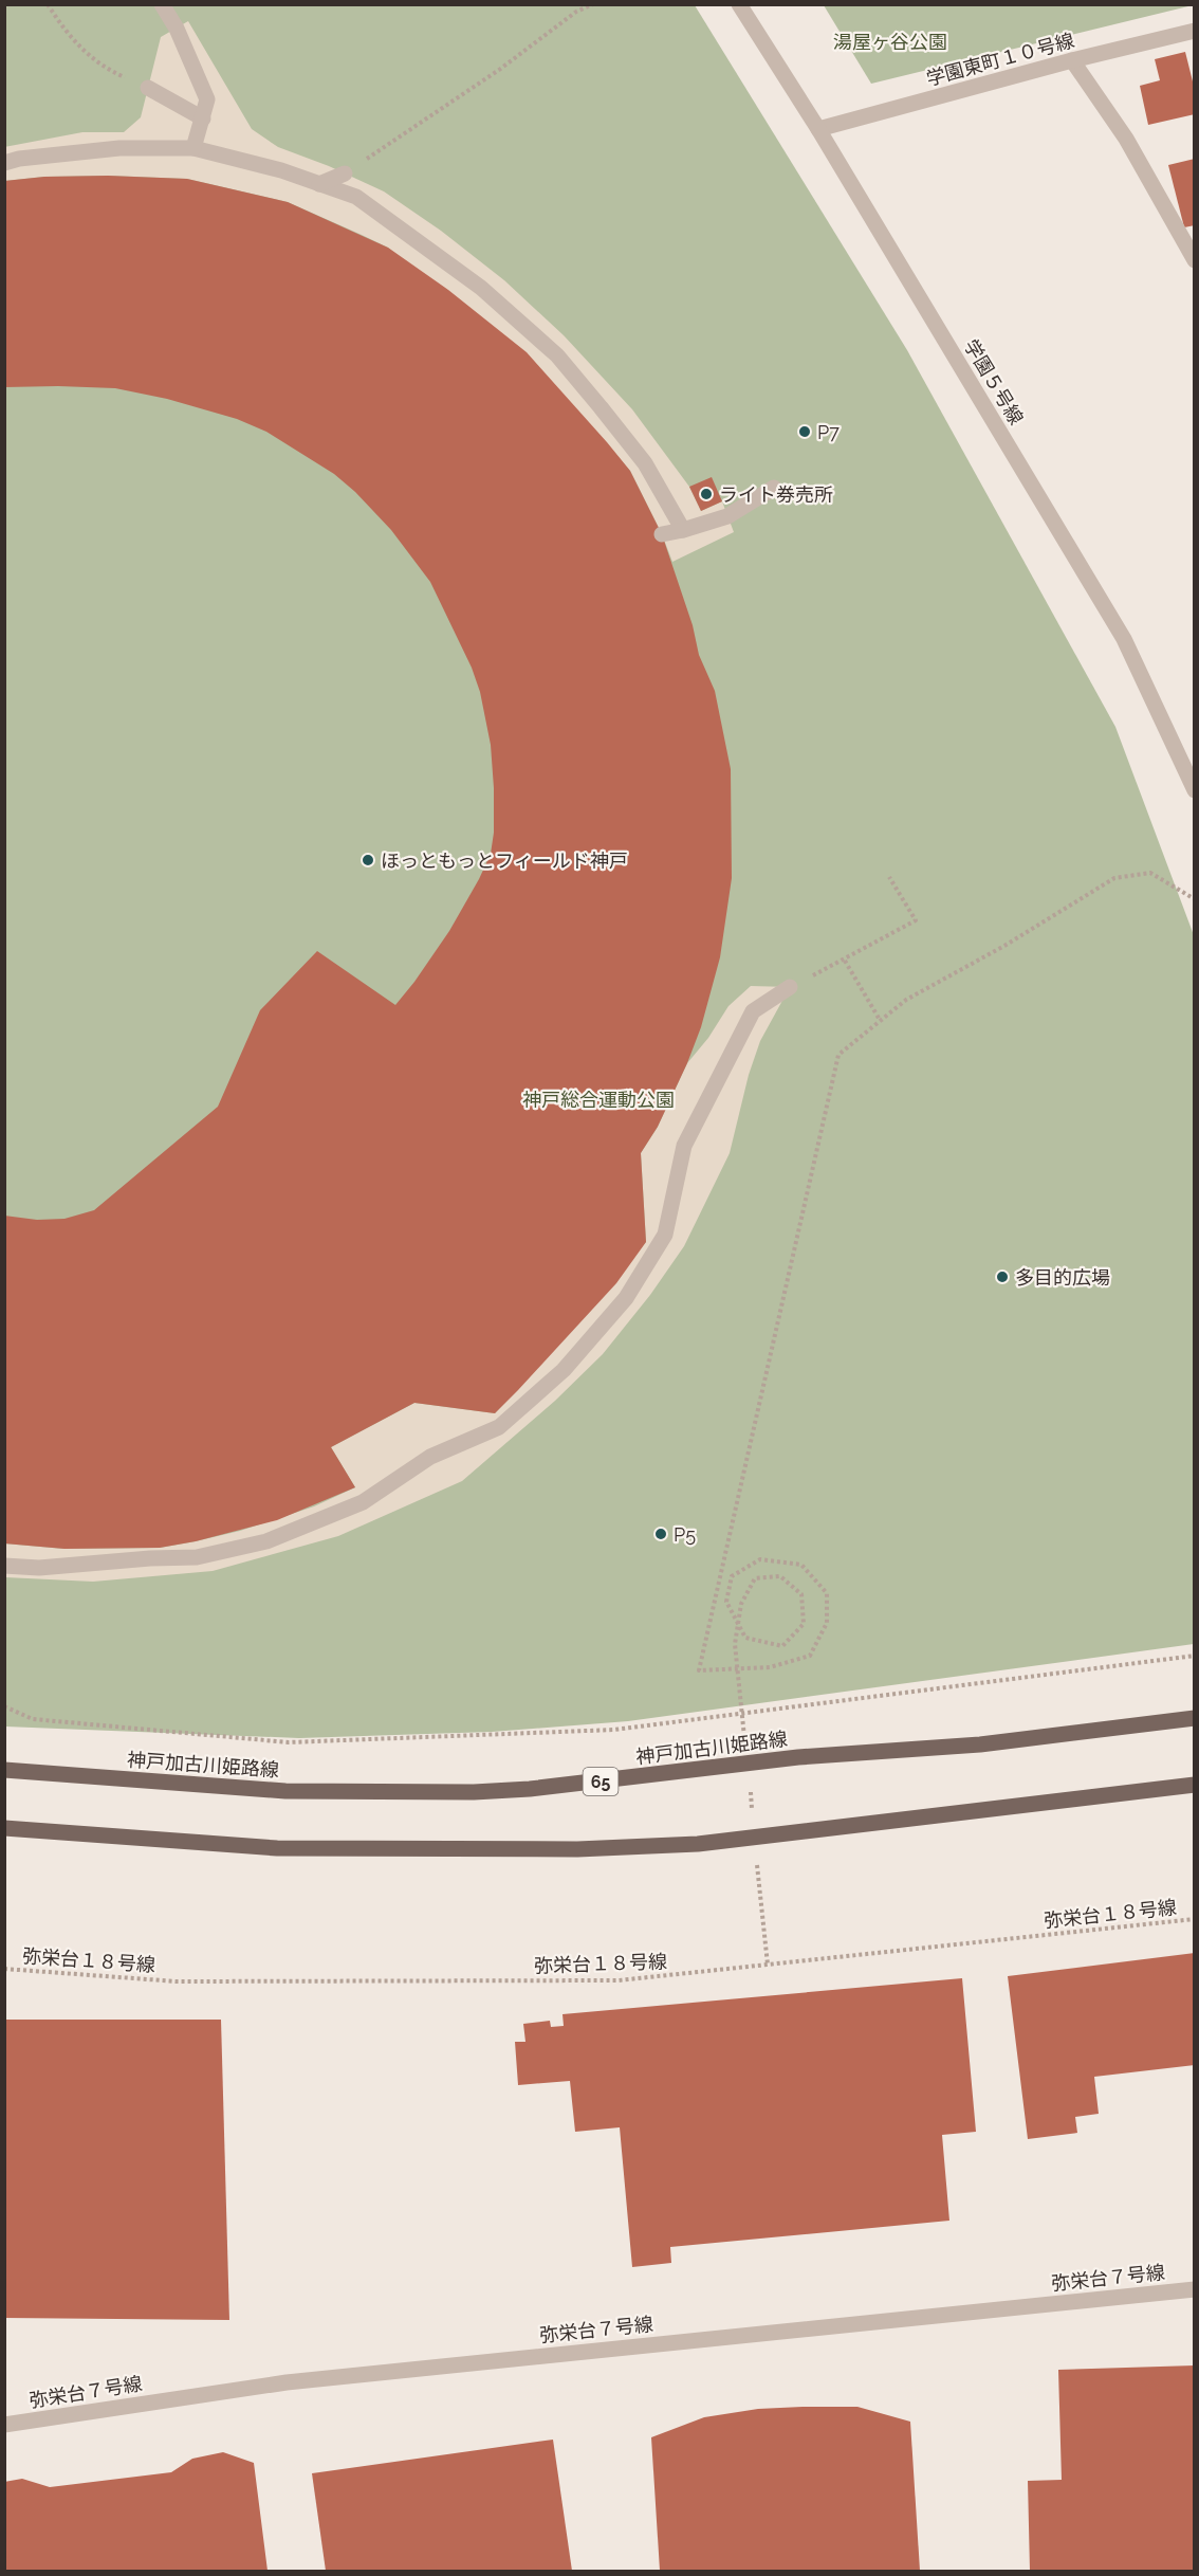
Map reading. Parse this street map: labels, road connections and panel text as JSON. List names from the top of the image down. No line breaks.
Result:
{"streets":{"main road":["神戸加古川姫路線","65"],"street":["学園東町１０号線","学園５号線","弥栄台７号線"],"path":["弥栄台１８号線"]},"crossings":[["学園東町１０号線","学園５号線"]],"parks":["湯屋ヶ谷公園","神戸総合運動公園"],"places":["P7","ライト券売所","ほっともっとフィールド神戸","多目的広場","P5"]}
